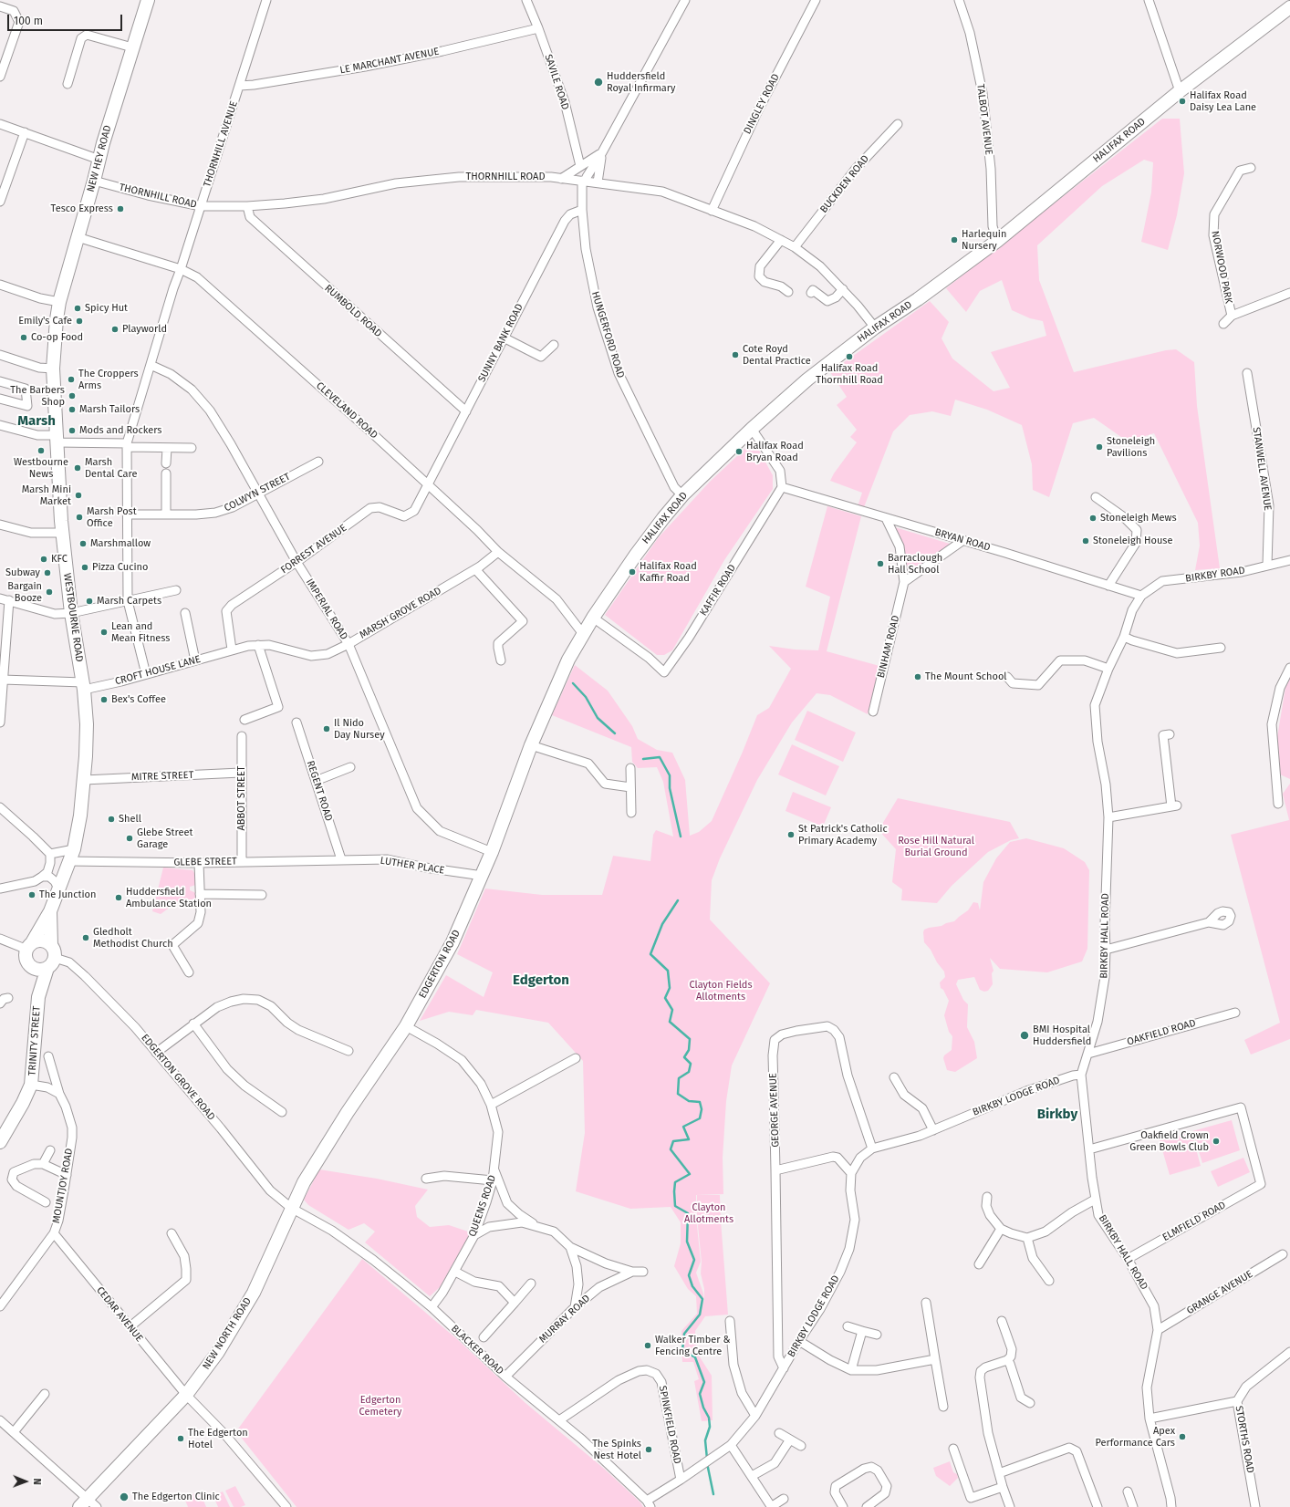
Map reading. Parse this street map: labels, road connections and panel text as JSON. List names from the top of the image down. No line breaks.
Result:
{"streets":{"highway":["HALIFAX ROAD","NEW HEY ROAD","WESTBOURNE ROAD","EDGERTON ROAD","TRINITY STREET","NEW NORTH ROAD"],"street":["LE MARCHANT AVENUE","SAVILE ROAD","DINGLEY ROAD","TALBOT AVENUE","THORNHILL AVENUE","THORNHILL ROAD","BUCKDEN ROAD","NORWOOD PARK","RUMBOLD ROAD","HUNGERFORD ROAD","SUNNY BANK ROAD","CLEVELAND ROAD","STANWELL AVENUE","COLWYN STREET","BRYAN ROAD","FORREST AVENUE","BIRKBY ROAD","KAFFIR ROAD","IMPERIAL ROAD","MARSH GROVE ROAD","BINHAM ROAD","CROFT HOUSE LANE","MITRE STREET","REGENT ROAD","ABBOT STREET","GLEBE STREET","LUTHER PLACE","BIRKBY HALL ROAD","OAKFIELD ROAD","EDGERTON GROVE ROAD","BIRKBY LODGE ROAD","GEORGE AVENUE","MOUNTJOY ROAD","QUEENS ROAD","ELMFIELD ROAD","GRANGE AVENUE","CEDAR AVENUE","MURRAY ROAD","BLACKER ROAD","SPINKFIELD ROAD","STORTHS ROAD"]},"crossings":[["LE MARCHANT AVENUE","SAVILE ROAD"],["LE MARCHANT AVENUE","THORNHILL AVENUE"],["DINGLEY ROAD","THORNHILL ROAD"],["TALBOT AVENUE","HALIFAX ROAD"],["HALIFAX ROAD","THORNHILL ROAD"],["HALIFAX ROAD","HUNGERFORD ROAD"],["HALIFAX ROAD","CLEVELAND ROAD"],["HALIFAX ROAD","KAFFIR ROAD"],["HALIFAX ROAD","EDGERTON ROAD"],["THORNHILL AVENUE","THORNHILL ROAD"],["THORNHILL AVENUE","CLEVELAND ROAD"],["THORNHILL AVENUE","COLWYN STREET"],["THORNHILL AVENUE","IMPERIAL ROAD"],["THORNHILL AVENUE","CROFT HOUSE LANE"],["NEW HEY ROAD","THORNHILL ROAD"],["NEW HEY ROAD","CLEVELAND ROAD"],["NEW HEY ROAD","WESTBOURNE ROAD"],["THORNHILL ROAD","BUCKDEN ROAD"],["THORNHILL ROAD","RUMBOLD ROAD"],["THORNHILL ROAD","HUNGERFORD ROAD"],["RUMBOLD ROAD","SUNNY BANK ROAD"],["HUNGERFORD ROAD","SUNNY BANK ROAD"],["SUNNY BANK ROAD","CLEVELAND ROAD"],["SUNNY BANK ROAD","FORREST AVENUE"],["CLEVELAND ROAD","FORREST AVENUE"],["CLEVELAND ROAD","MARSH GROVE ROAD"],["STANWELL AVENUE","BIRKBY ROAD"],["COLWYN STREET","IMPERIAL ROAD"],["BRYAN ROAD","KAFFIR ROAD"],["BRYAN ROAD","BINHAM ROAD"],["BRYAN ROAD","BIRKBY HALL ROAD"],["FORREST AVENUE","IMPERIAL ROAD"],["FORREST AVENUE","MARSH GROVE ROAD"],["FORREST AVENUE","CROFT HOUSE LANE"],["BIRKBY ROAD","BIRKBY HALL ROAD"],["IMPERIAL ROAD","MARSH GROVE ROAD"],["IMPERIAL ROAD","EDGERTON ROAD"],["MARSH GROVE ROAD","CROFT HOUSE LANE"],["WESTBOURNE ROAD","CROFT HOUSE LANE"],["WESTBOURNE ROAD","MITRE STREET"],["WESTBOURNE ROAD","GLEBE STREET"],["WESTBOURNE ROAD","TRINITY STREET"],["WESTBOURNE ROAD","EDGERTON GROVE ROAD"],["MITRE STREET","ABBOT STREET"],["REGENT ROAD","GLEBE STREET"],["REGENT ROAD","LUTHER PLACE"],["ABBOT STREET","GLEBE STREET"],["GLEBE STREET","LUTHER PLACE"],["LUTHER PLACE","EDGERTON ROAD"],["BIRKBY HALL ROAD","OAKFIELD ROAD"],["BIRKBY HALL ROAD","BIRKBY LODGE ROAD"],["BIRKBY HALL ROAD","ELMFIELD ROAD"],["BIRKBY HALL ROAD","GRANGE AVENUE"],["EDGERTON ROAD","EDGERTON GROVE ROAD"],["EDGERTON ROAD","QUEENS ROAD"],["EDGERTON ROAD","NEW NORTH ROAD"],["EDGERTON ROAD","BLACKER ROAD"],["TRINITY STREET","EDGERTON GROVE ROAD"],["EDGERTON GROVE ROAD","NEW NORTH ROAD"],["EDGERTON GROVE ROAD","BLACKER ROAD"],["BIRKBY LODGE ROAD","GEORGE AVENUE"],["BIRKBY LODGE ROAD","BLACKER ROAD"],["BIRKBY LODGE ROAD","SPINKFIELD ROAD"],["MOUNTJOY ROAD","CEDAR AVENUE"],["QUEENS ROAD","BLACKER ROAD"],["CEDAR AVENUE","NEW NORTH ROAD"],["MURRAY ROAD","BLACKER ROAD"],["NEW NORTH ROAD","BLACKER ROAD"],["BLACKER ROAD","SPINKFIELD ROAD"]],"districts":["Marsh","Edgerton","Birkby"],"parks":["Rose Hill Natural Burial Ground","Clayton Fields Allotments","Clayton Allotments","Edgerton Cemetery"],"places":["Huddersfield Royal Infirmary","Halifax Road Daisy Lea Lane","Tesco Express","Harlequin Nursery","Spicy Hut","Emily's Cafe","Playworld","Co-op Food","Cote Royd Dental Practice","Halifax Road Thornhill Road","The Croppers Arms","The Barbers Shop","Marsh Tailors","Mods and Rockers","Stoneleigh Pavilions","Westbourne News","Halifax Road Bryan Road","Marsh Dental Care","Marsh Mini Market","Marsh Post Office","Stoneleigh Mews","Stoneleigh House","Marshmallow","KFC","Barraclough Hall School","Pizza Cucino","Halifax Road Kaffir Road","Subway","Bargain Booze","Marsh Carpets","Lean and Mean Fitness","The Mount School","Bex's Coffee","Il Nido Day Nursey","Shell","St Patrick's Catholic Primary Academy","Glebe Street Garage","The Junction","Huddersfield Ambulance Station","Gledholt Methodist Church","BMI Hospital Huddersfield","Oakfield Crown Green Bowls Club","Walker Timber & Fencing Centre","Apex Performance Cars","The Edgerton Hotel","The Spinks Nest Hotel","The Edgerton Clinic"],"scale_bar":"100 m","north":"right"}
